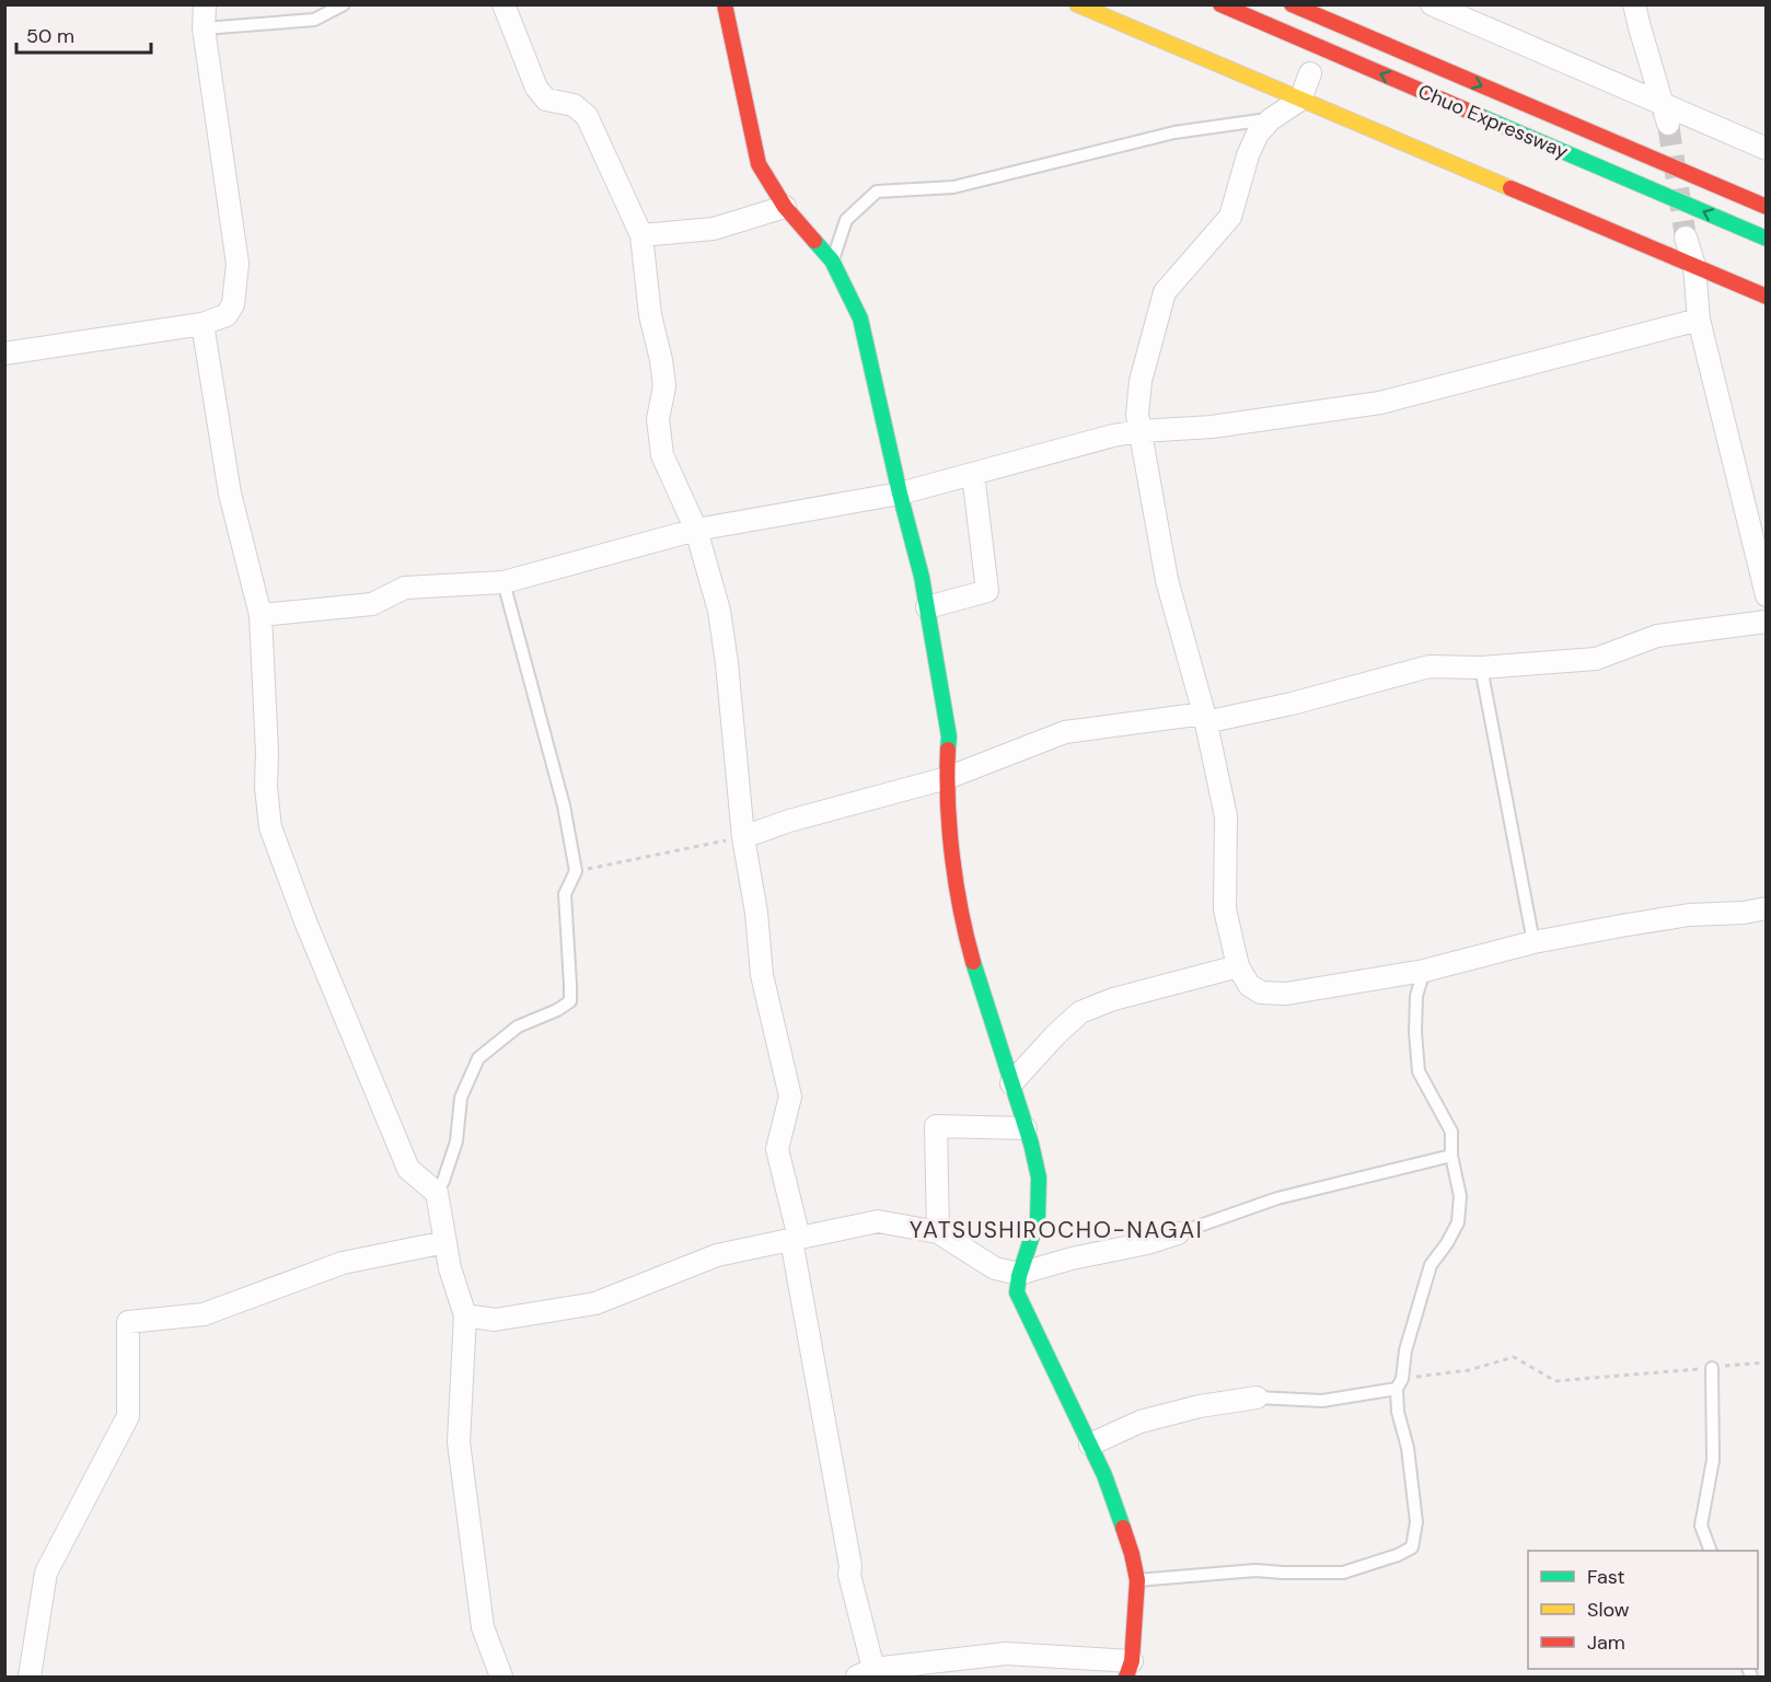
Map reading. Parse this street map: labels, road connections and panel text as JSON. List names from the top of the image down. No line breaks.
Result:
{"streets":{"main road":["Chuo Expressway"]},"districts":["YATSUSHIROCHO-NAGAI"],"legend":["Fast","Slow","Jam"],"scale_bar":"50 m"}
